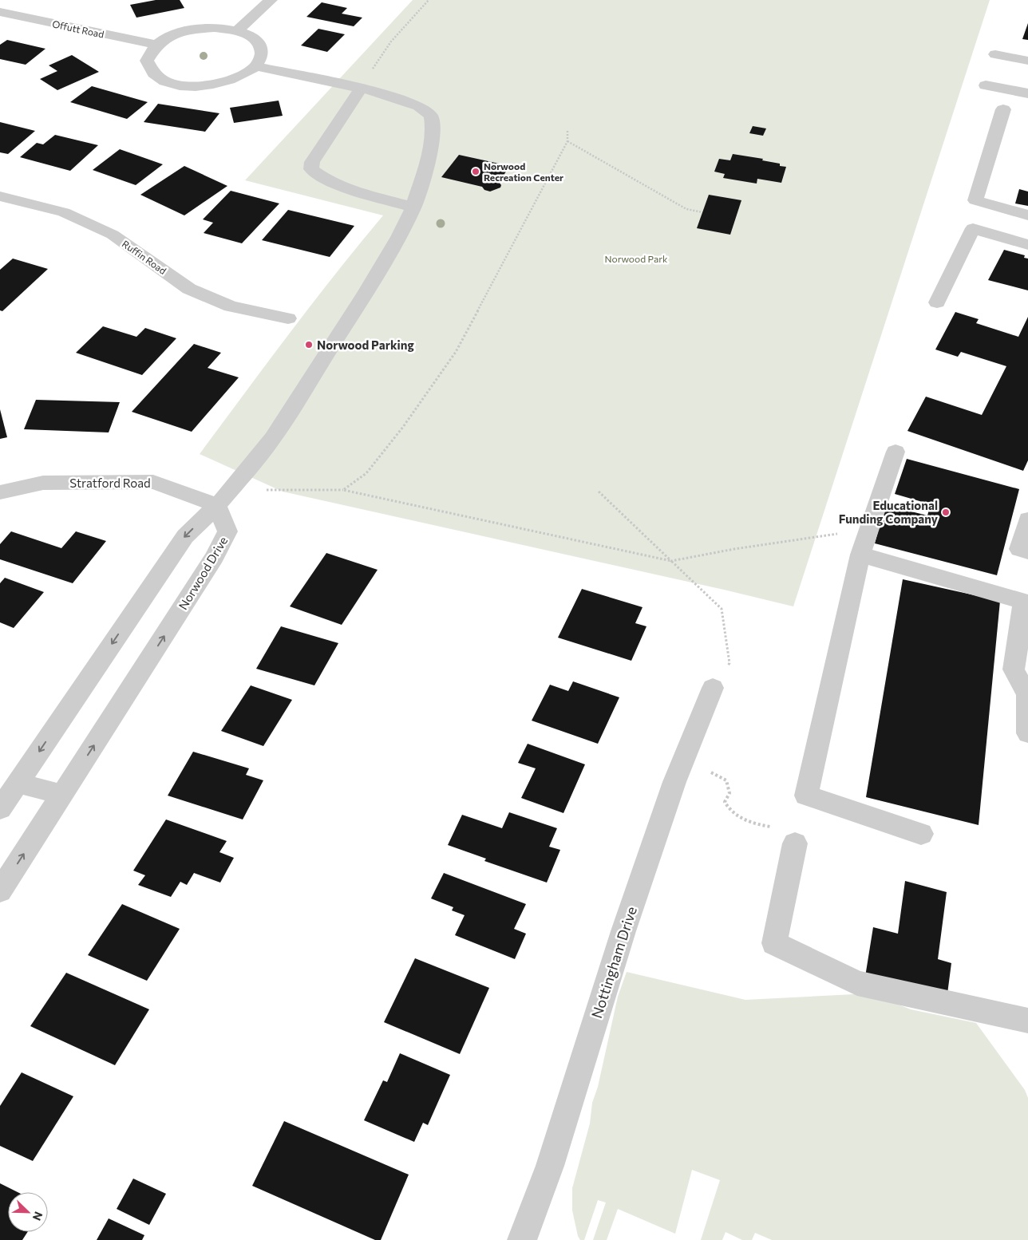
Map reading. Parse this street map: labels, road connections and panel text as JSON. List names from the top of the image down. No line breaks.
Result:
{"streets":{"street":["Offutt Road","Ruffin Road","Stratford Road","Norwood Drive","Nottingham Drive"]},"crossings":[["Stratford Road","Norwood Drive"]],"parks":["Norwood Park"],"places":["Norwood Recreation Center","Norwood Parking","Educational Funding Company"],"north":"bottom right"}
